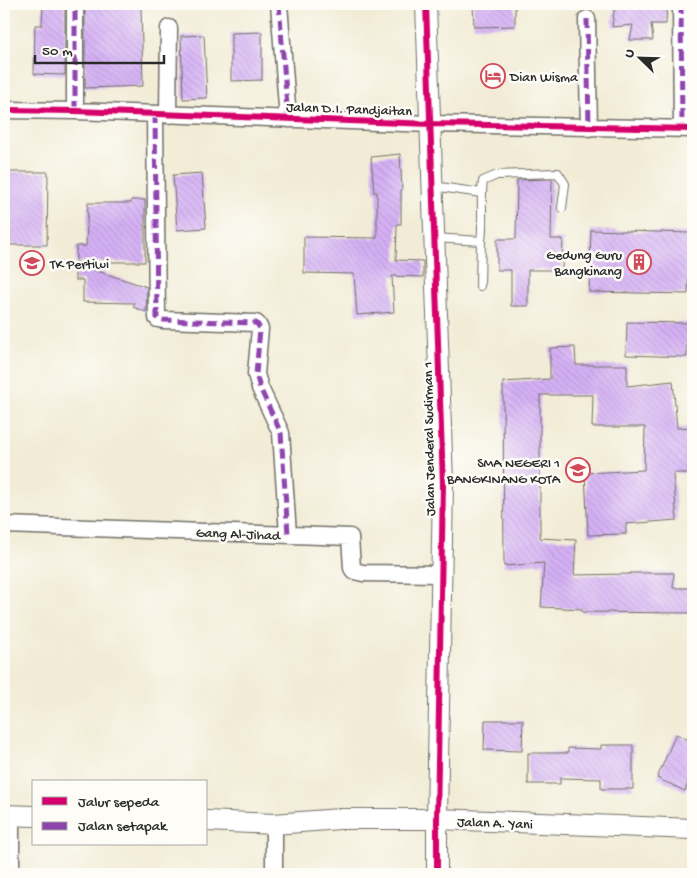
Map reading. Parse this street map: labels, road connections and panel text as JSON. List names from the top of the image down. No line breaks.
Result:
{"streets":{"street":["Jalan D.I. Pandjaitan","Jalan Jenderal Sudirman 1","Gang Al-Jihad","Jalan A. Yani"]},"crossings":[["Jalan D.I. Pandjaitan","Jalan Jenderal Sudirman 1"],["Jalan Jenderal Sudirman 1","Gang Al-Jihad"],["Jalan Jenderal Sudirman 1","Jalan A. Yani"]],"places":{"hotel":["Dian Wisma"],"building":["Gedung Guru Bangkinang"],"school or university":["TK Pertiwi","SMA NEGERI 1 BANGKINANG KOTA"]},"legend":["Jalur sepeda","Jalan setapak"],"scale_bar":"50 m","north":"top left"}
